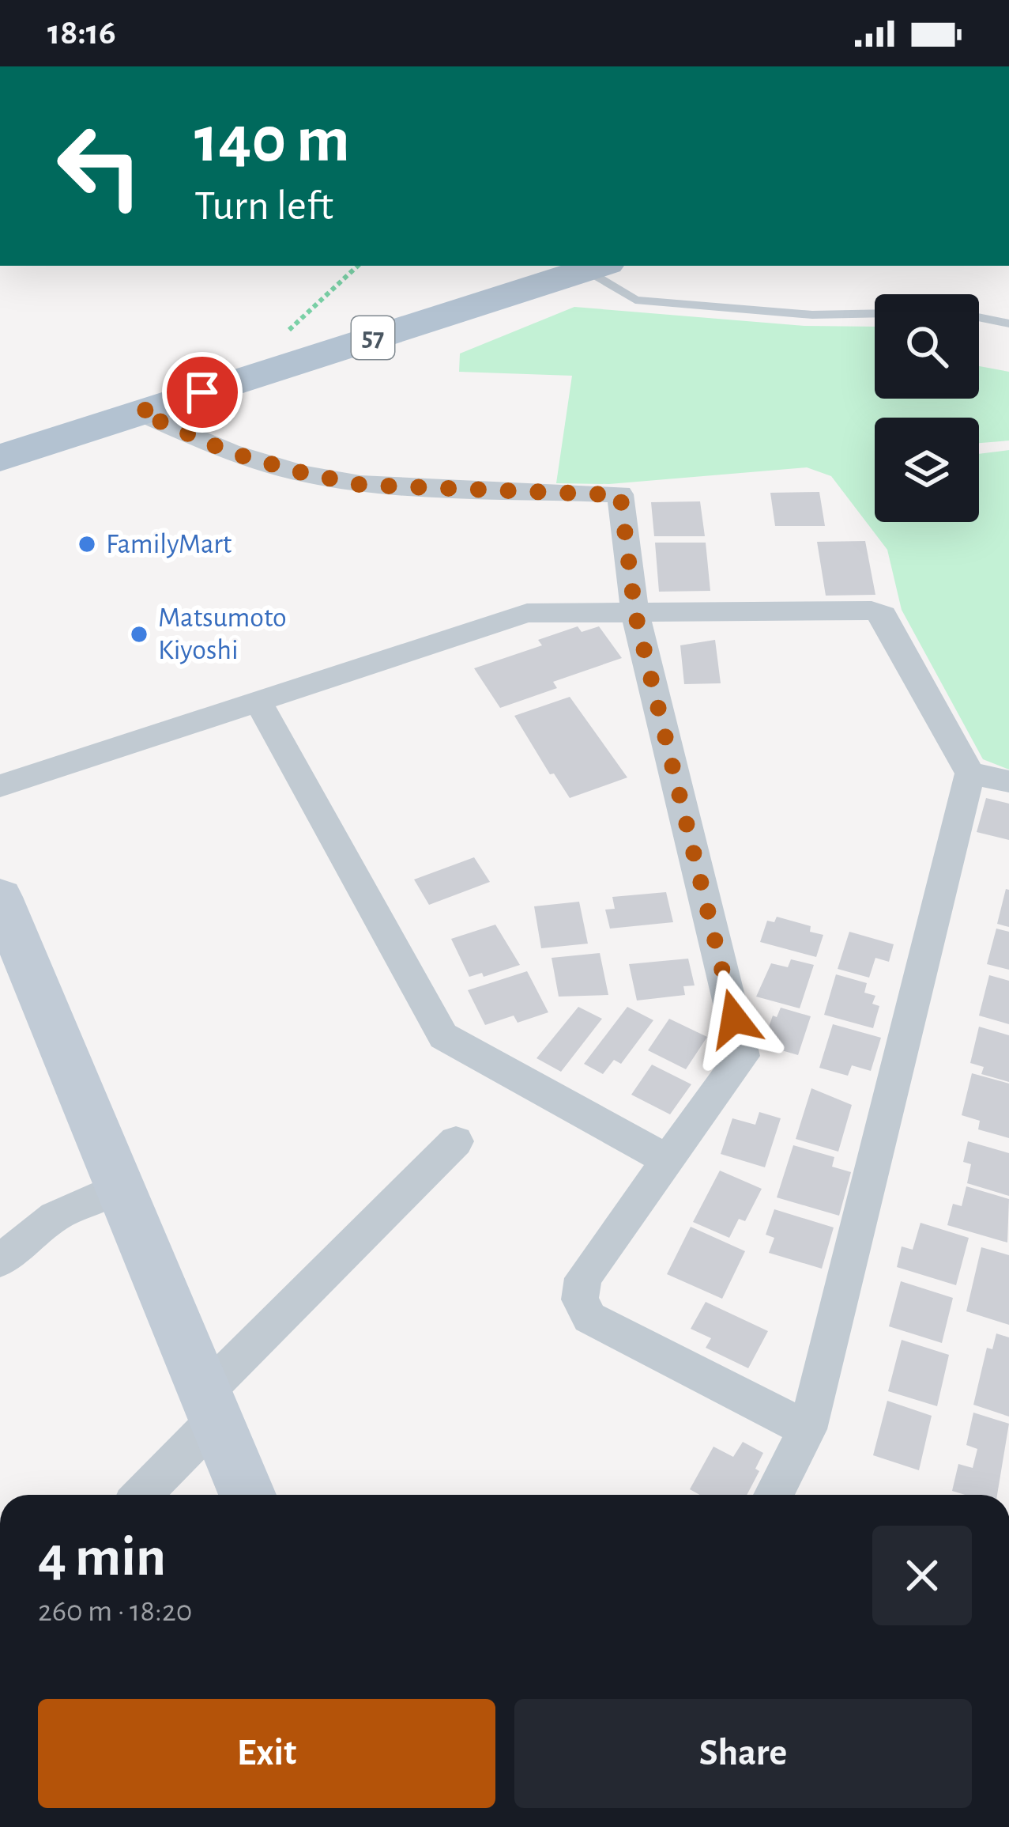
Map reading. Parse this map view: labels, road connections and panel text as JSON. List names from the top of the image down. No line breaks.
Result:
{"streets":{"main road":["57"]},"places":["FamilyMart","Matsumoto Kiyoshi"],"page":{"status":"18:16","turn":["140 m","Turn left"],"heading":["4 min","260 m · 18:20"],"buttons":["Exit","Share"]}}
